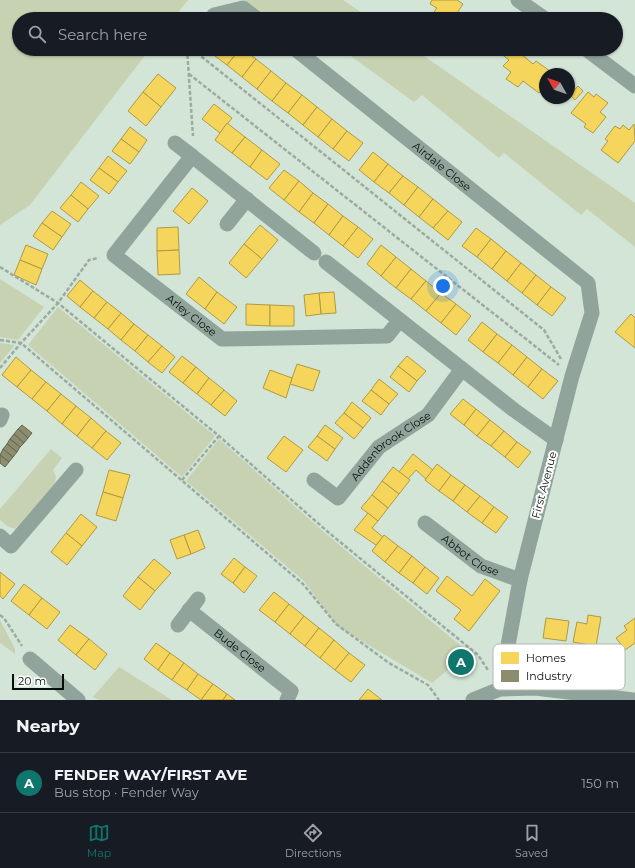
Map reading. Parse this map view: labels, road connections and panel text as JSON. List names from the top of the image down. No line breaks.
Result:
{"streets":{"street":["Airdale Close","Arley Close","Addenbrook Close","First Avenue","Abbot Close","Bude Close"]},"crossings":[["Airdale Close","First Avenue"],["First Avenue","Abbot Close"]],"legend":["Homes","Industry"],"scale_bar":"20 m","north":"top left","page":{"search":"Search here","pins":"A","scale":"20 m","heading":"Nearby","list":[{"mark":"A","name":"FENDER WAY/FIRST AVE","note":"Bus stop · Fender Way","value":"150 m"}],"nav":["Map","Directions","Saved"]}}
